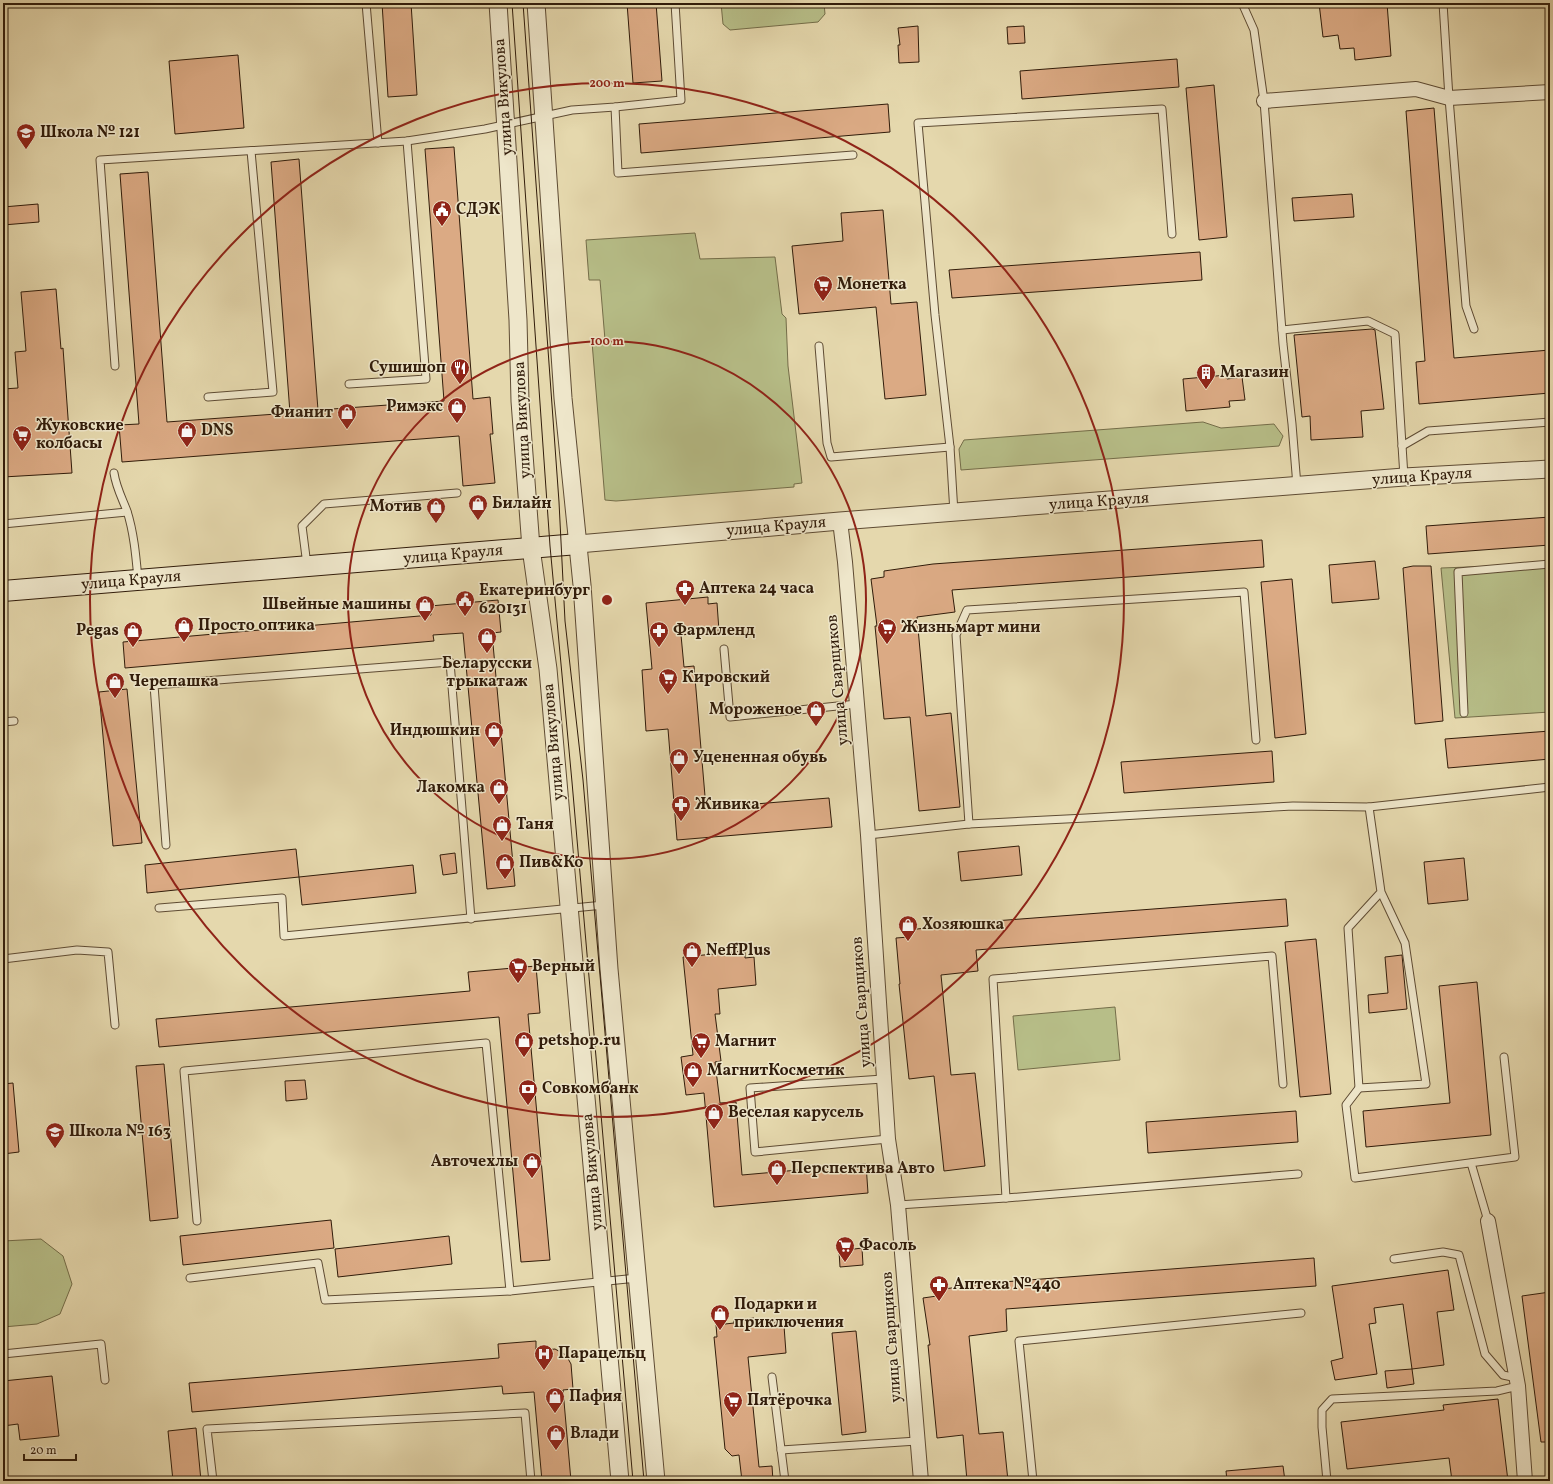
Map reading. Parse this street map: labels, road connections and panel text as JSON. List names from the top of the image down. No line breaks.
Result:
{"streets":{"main road":["улица Крауля"],"street":["улица Викулова","улица Сварщиков"]},"crossings":[["улица Викулова","улица Крауля"],["улица Крауля","улица Сварщиков"]],"places":{"school or university":["Школа № 121","Школа № 163"],"public building":["СДЭК","Екатеринбург 620131"],"supermarket":["Монетка","Жуковские колбасы","Жизньмарт мини","Кировский","Верный","Магнит","Фасоль","Пятёрочка"],"restaurant":["Сушишоп"],"building":["Магазин"],"shop":["Римэкс","Фианит","DNS","Билайн","Мотив","Швейные машины","Просто оптика","Pegas","Беларусски трыкатаж","Черепашка","Мороженое","Индюшкин","Уцененная обувь","Лакомка","Таня","Пив&Ко","Хозяюшка","NeffPlus","petshop.ru","МагнитКосметик","Веселая карусель","Авточехлы","Перспектива Авто","Подарки и приключения","Пафия","Влади"],"pharmacy":["Аптека 24 часа","Фармленд","Живика","Аптека №440"],"bank":["Совкомбанк"],"hospital":["Парацельц"]},"scale_bar":"20 m","rings":["200 m","100 m"]}
